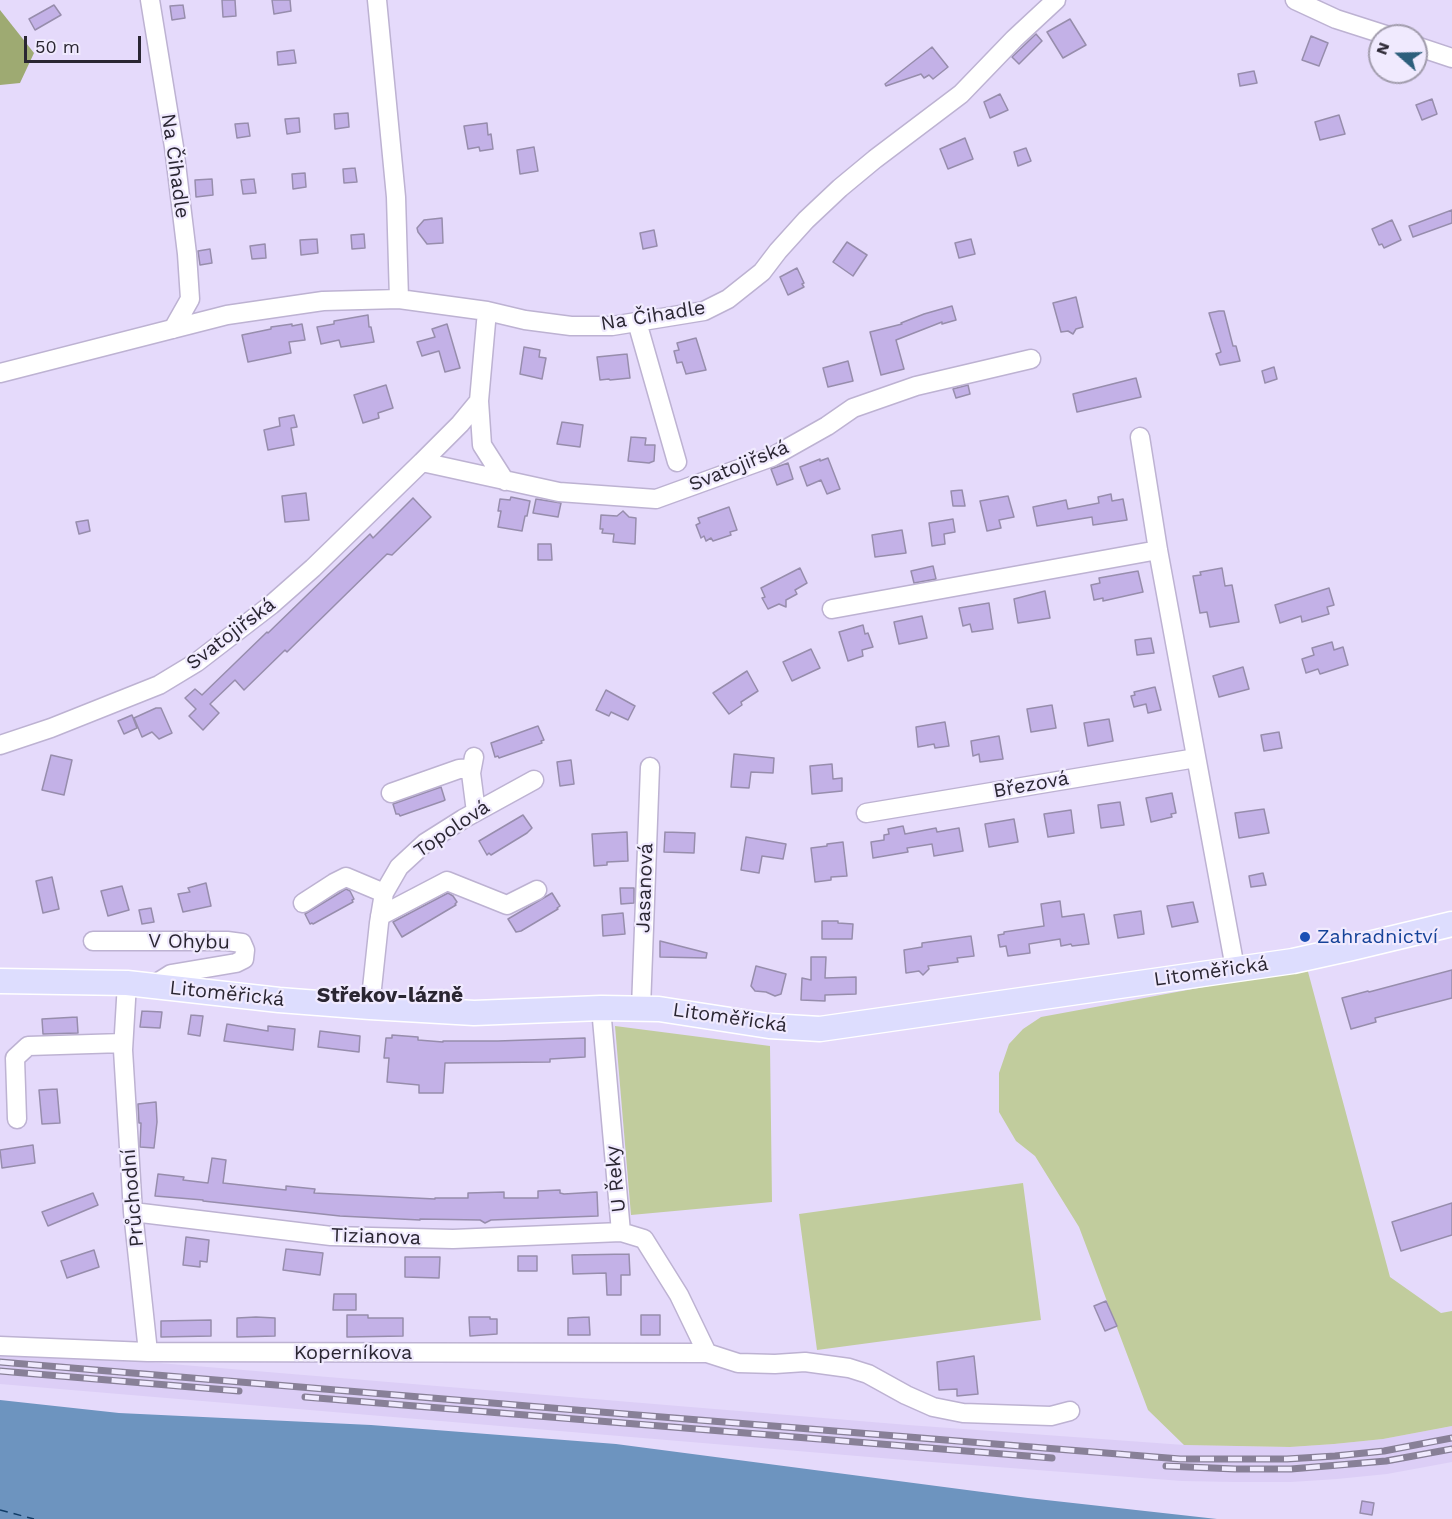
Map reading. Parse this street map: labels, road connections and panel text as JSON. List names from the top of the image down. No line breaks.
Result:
{"streets":{"main road":["Litoměřická"],"street":["Na Čihadle","Svatojiřská","Březová","Topolová","Jasanová","V Ohybu","U Řeky","Průchodní","Tizianova","Koperníkova"]},"crossings":[["Topolová","Litoměřická"],["Jasanová","Litoměřická"],["V Ohybu","Litoměřická"],["Litoměřická","U Řeky"],["Litoměřická","Průchodní"],["U Řeky","Tizianova"],["U Řeky","Koperníkova"],["Průchodní","Tizianova"],["Průchodní","Koperníkova"]],"districts":["Střekov-lázně"],"places":["Zahradnictví"],"scale_bar":"50 m","north":"left"}
